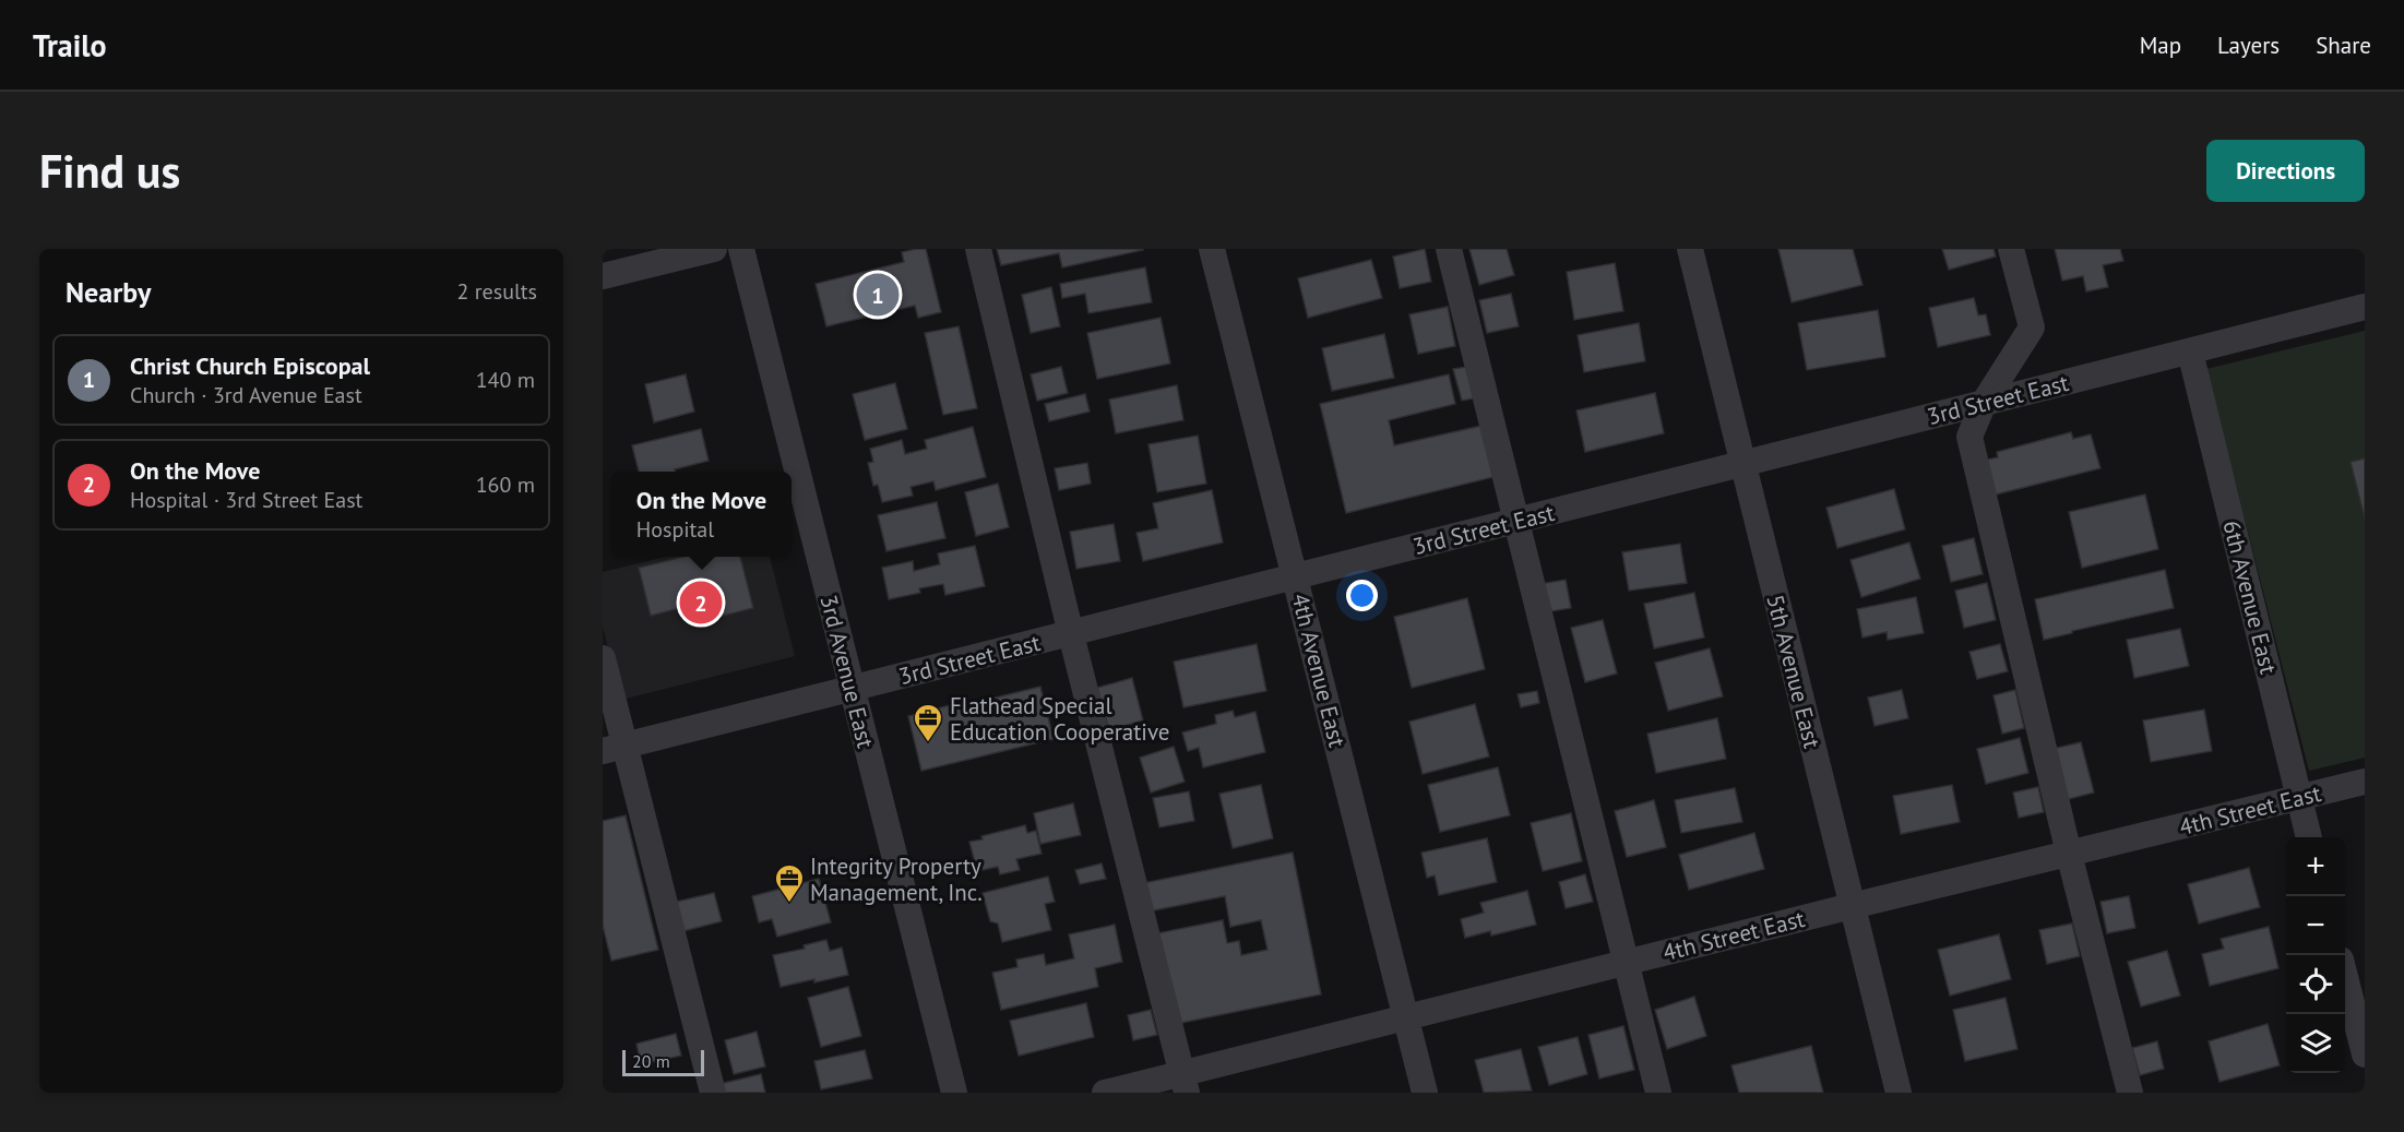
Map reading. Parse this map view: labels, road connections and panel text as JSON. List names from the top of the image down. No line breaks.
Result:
{"streets":{"street":["3rd Street East","6th Avenue East","4th Avenue East","3rd Avenue East","5th Avenue East","4th Street East"]},"crossings":[["3rd Street East","6th Avenue East"],["3rd Street East","4th Avenue East"],["3rd Street East","3rd Avenue East"],["3rd Street East","5th Avenue East"],["6th Avenue East","4th Street East"],["4th Avenue East","4th Street East"],["5th Avenue East","4th Street East"]],"places":{"office":["Flathead Special Education Cooperative","Integrity Property Management, Inc."]},"scale_bar":"20 m","page":{"header":"Trailo","nav":["Map","Layers","Share"],"buttons":"Directions","title":"Find us","heading":["Nearby","2 results"],"pins":["1","2"],"list":[{"mark":"1","name":"Christ Church Episcopal","note":"Church · 3rd Avenue East","value":"140 m"},{"mark":"2","name":"On the Move","note":"Hospital · 3rd Street East","value":"160 m"}],"popup":["On the Move","Hospital"],"map_buttons":["+","−"],"scale":"20 m"}}
